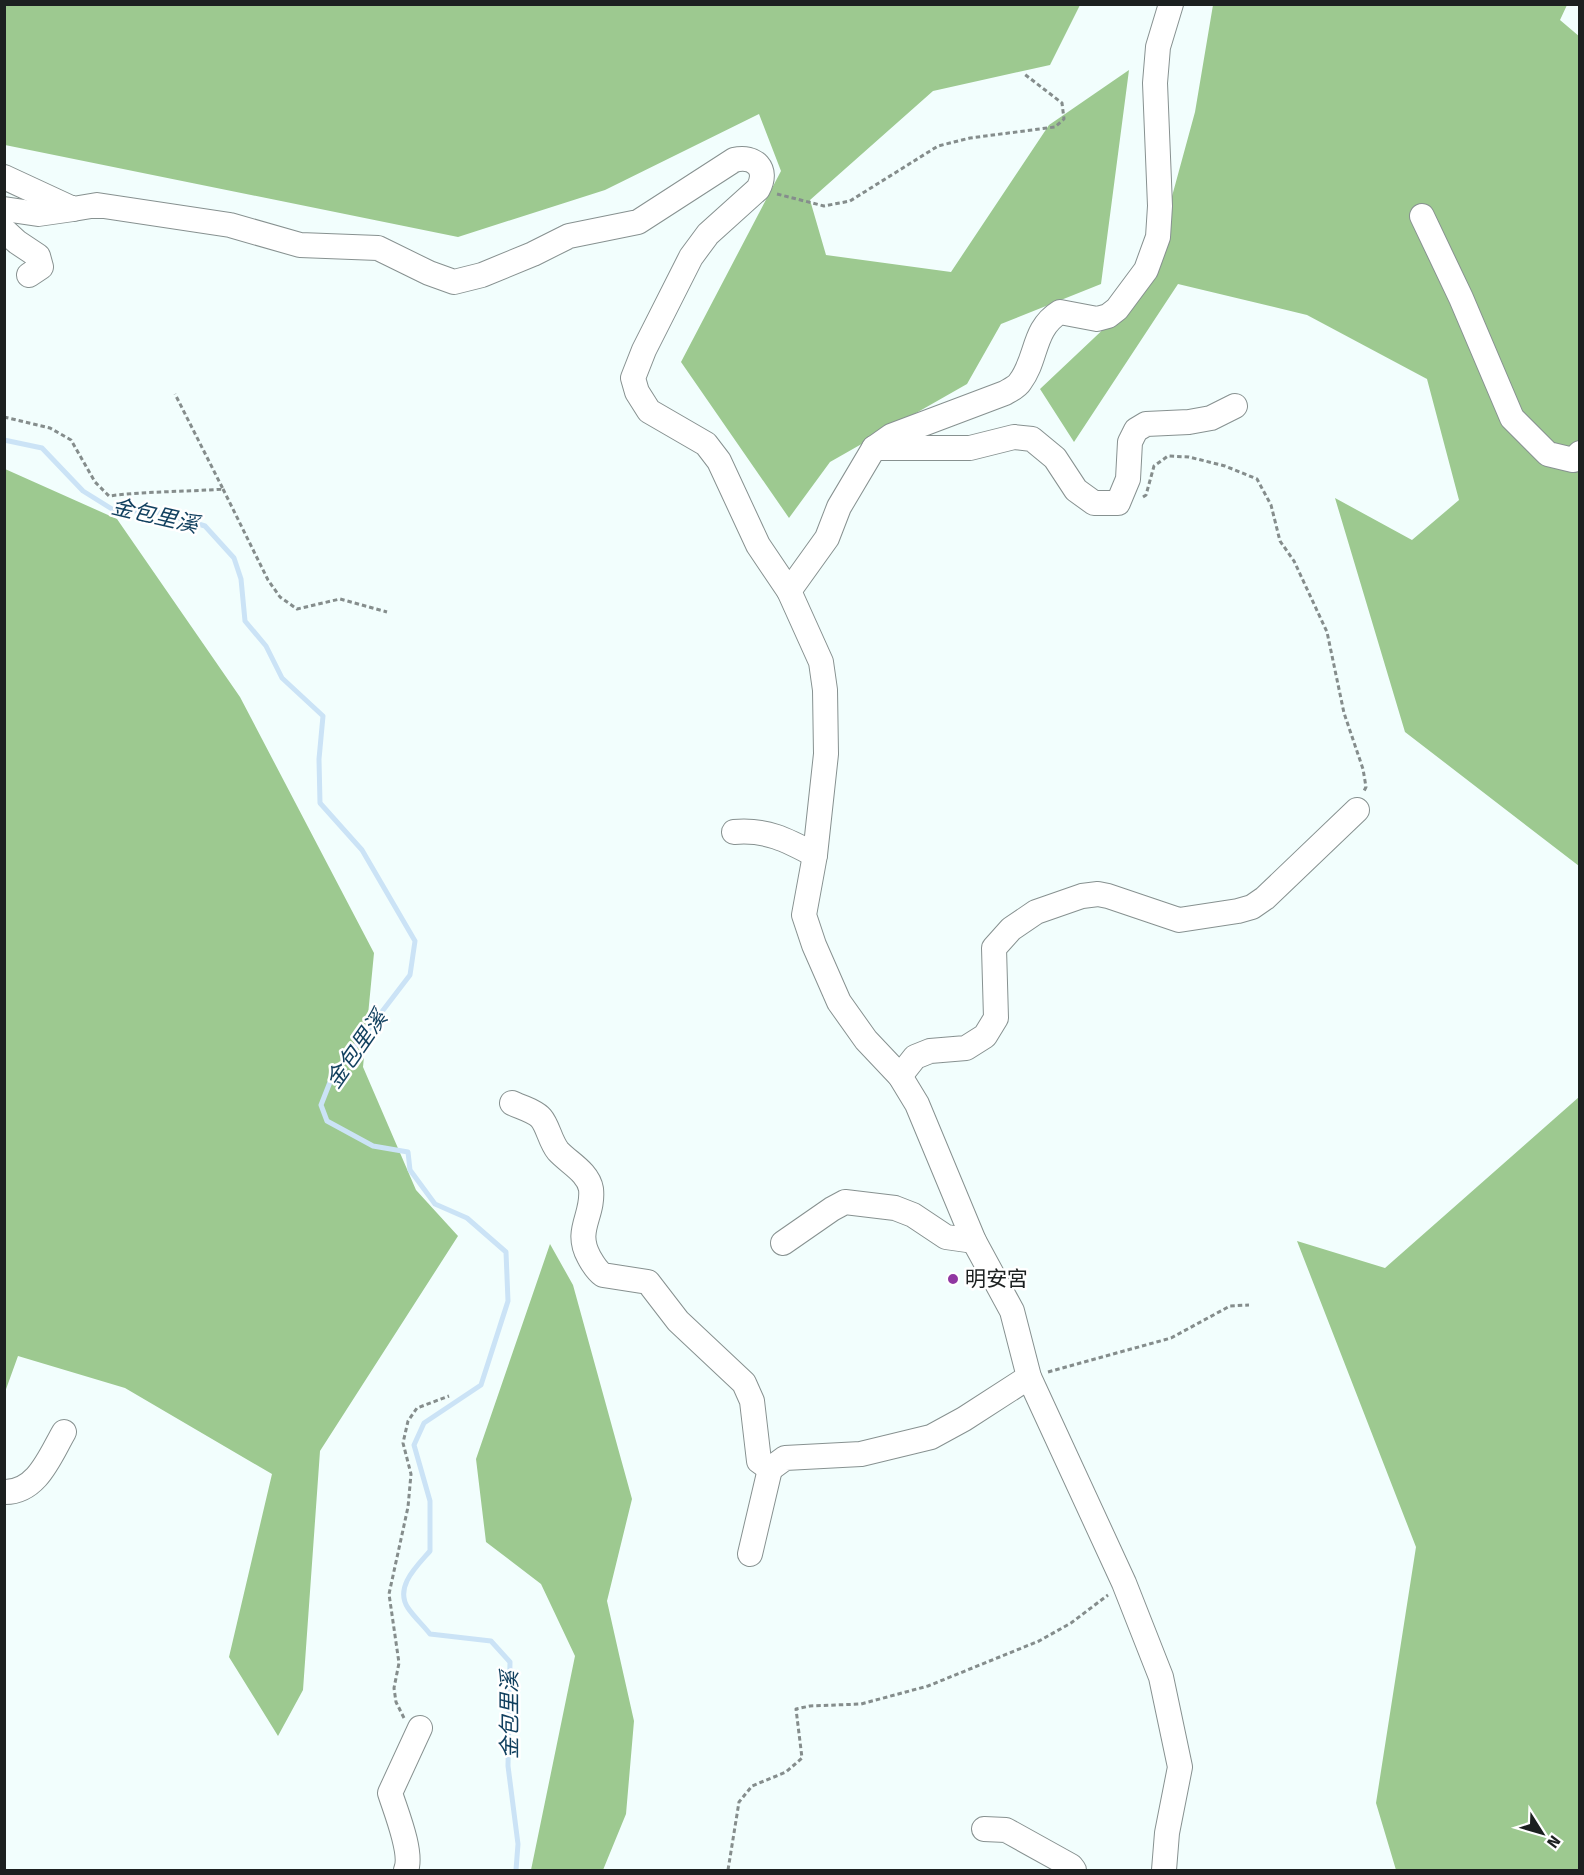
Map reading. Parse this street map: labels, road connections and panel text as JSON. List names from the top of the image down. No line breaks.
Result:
{"water":["金包里溪"],"places":["明安宮"],"north":"bottom right"}
